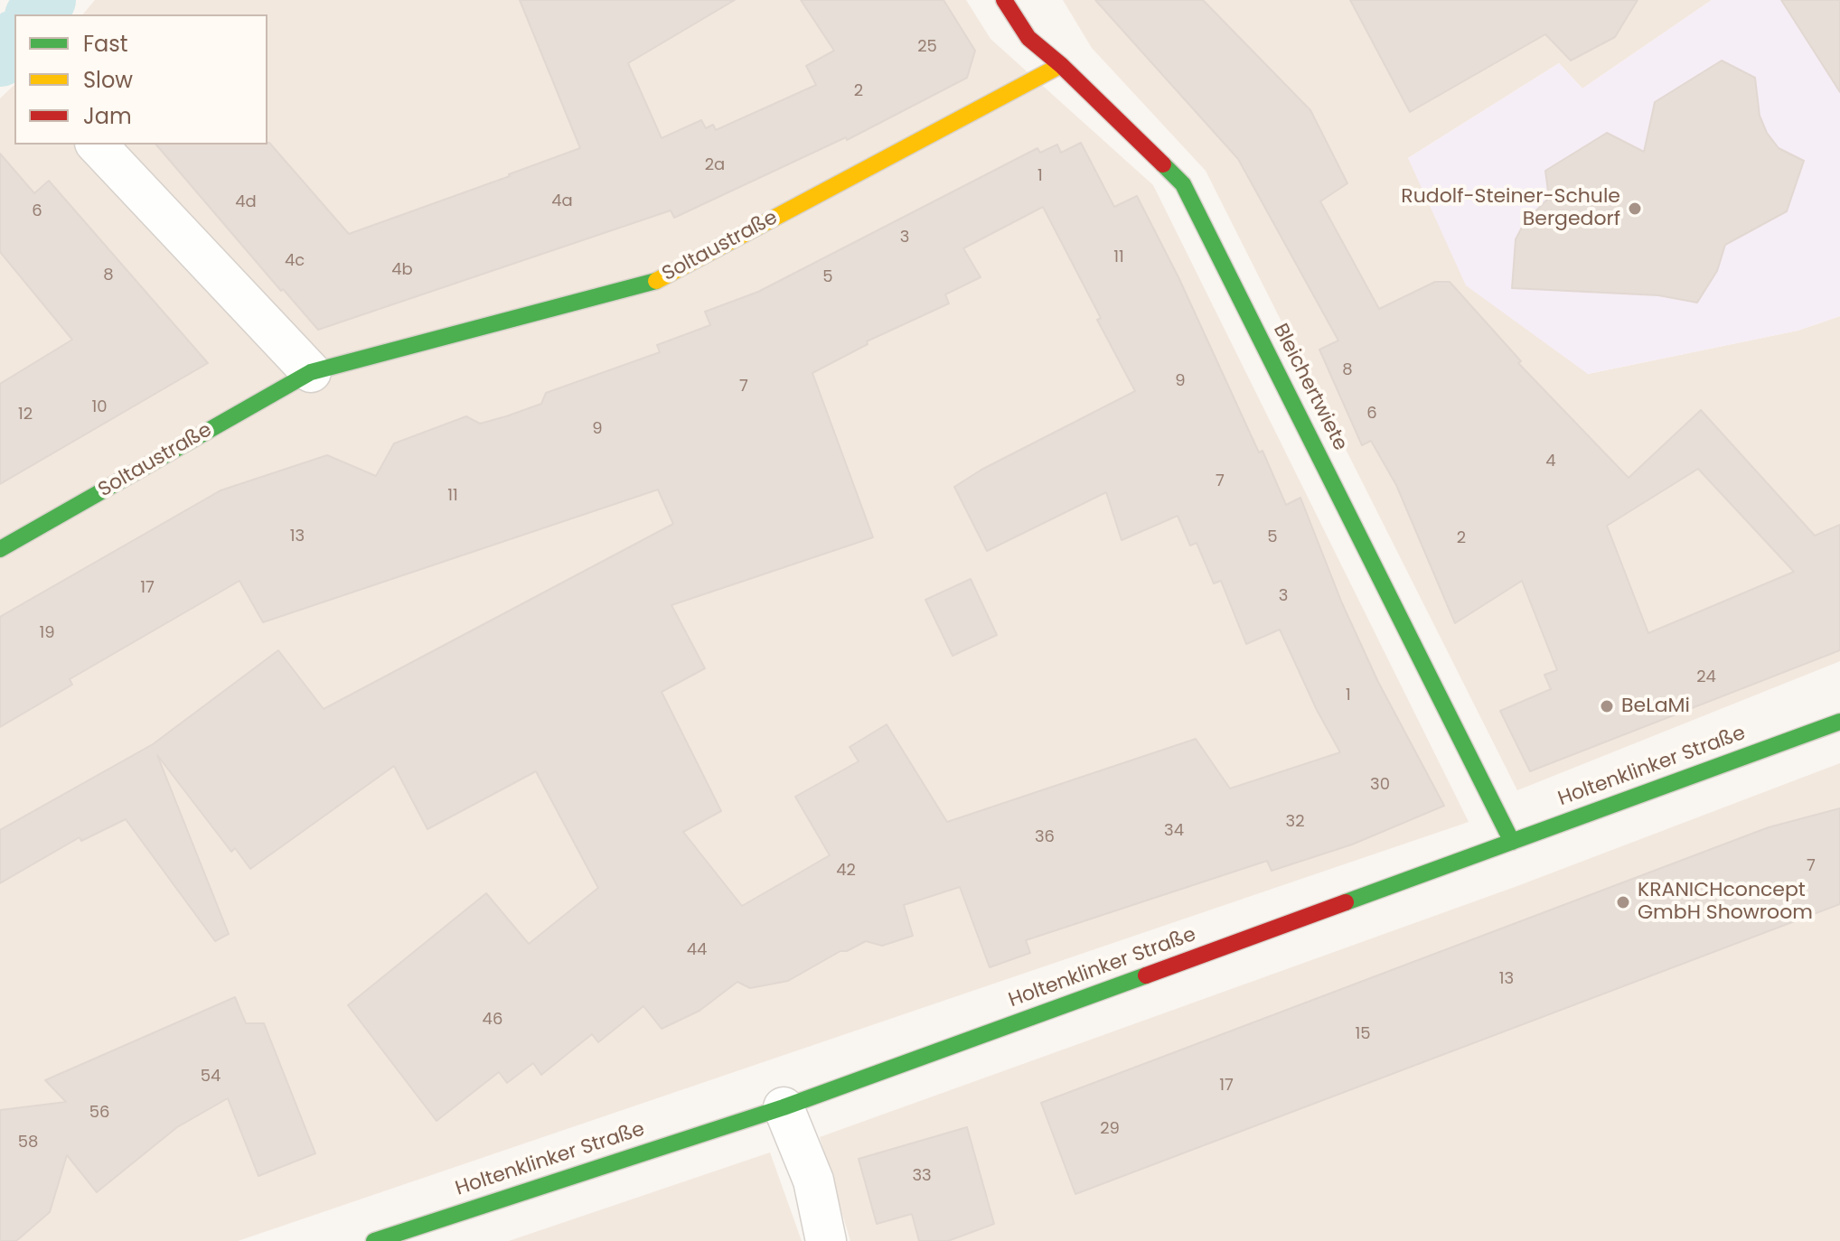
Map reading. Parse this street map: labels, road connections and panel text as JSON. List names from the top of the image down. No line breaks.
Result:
{"streets":{"street":["Soltaustraße","Bleichertwiete","Holtenklinker Straße"]},"crossings":[["Soltaustraße","Bleichertwiete"],["Bleichertwiete","Holtenklinker Straße"]],"places":["Rudolf-Steiner-Schule Bergedorf","BeLaMi","KRANICHconcept GmbH Showroom"],"house_numbers":["25","2","2a","1","4a","4d","6","3","11","4c","4b","8","5","8","9","7","10","6","12","9","4","7","11","13","5","2","17","3","19","24","1","30","32","34","36","7","42","44","13","46","15","54","17","56","29","58","33"],"legend":["Fast","Slow","Jam"]}
